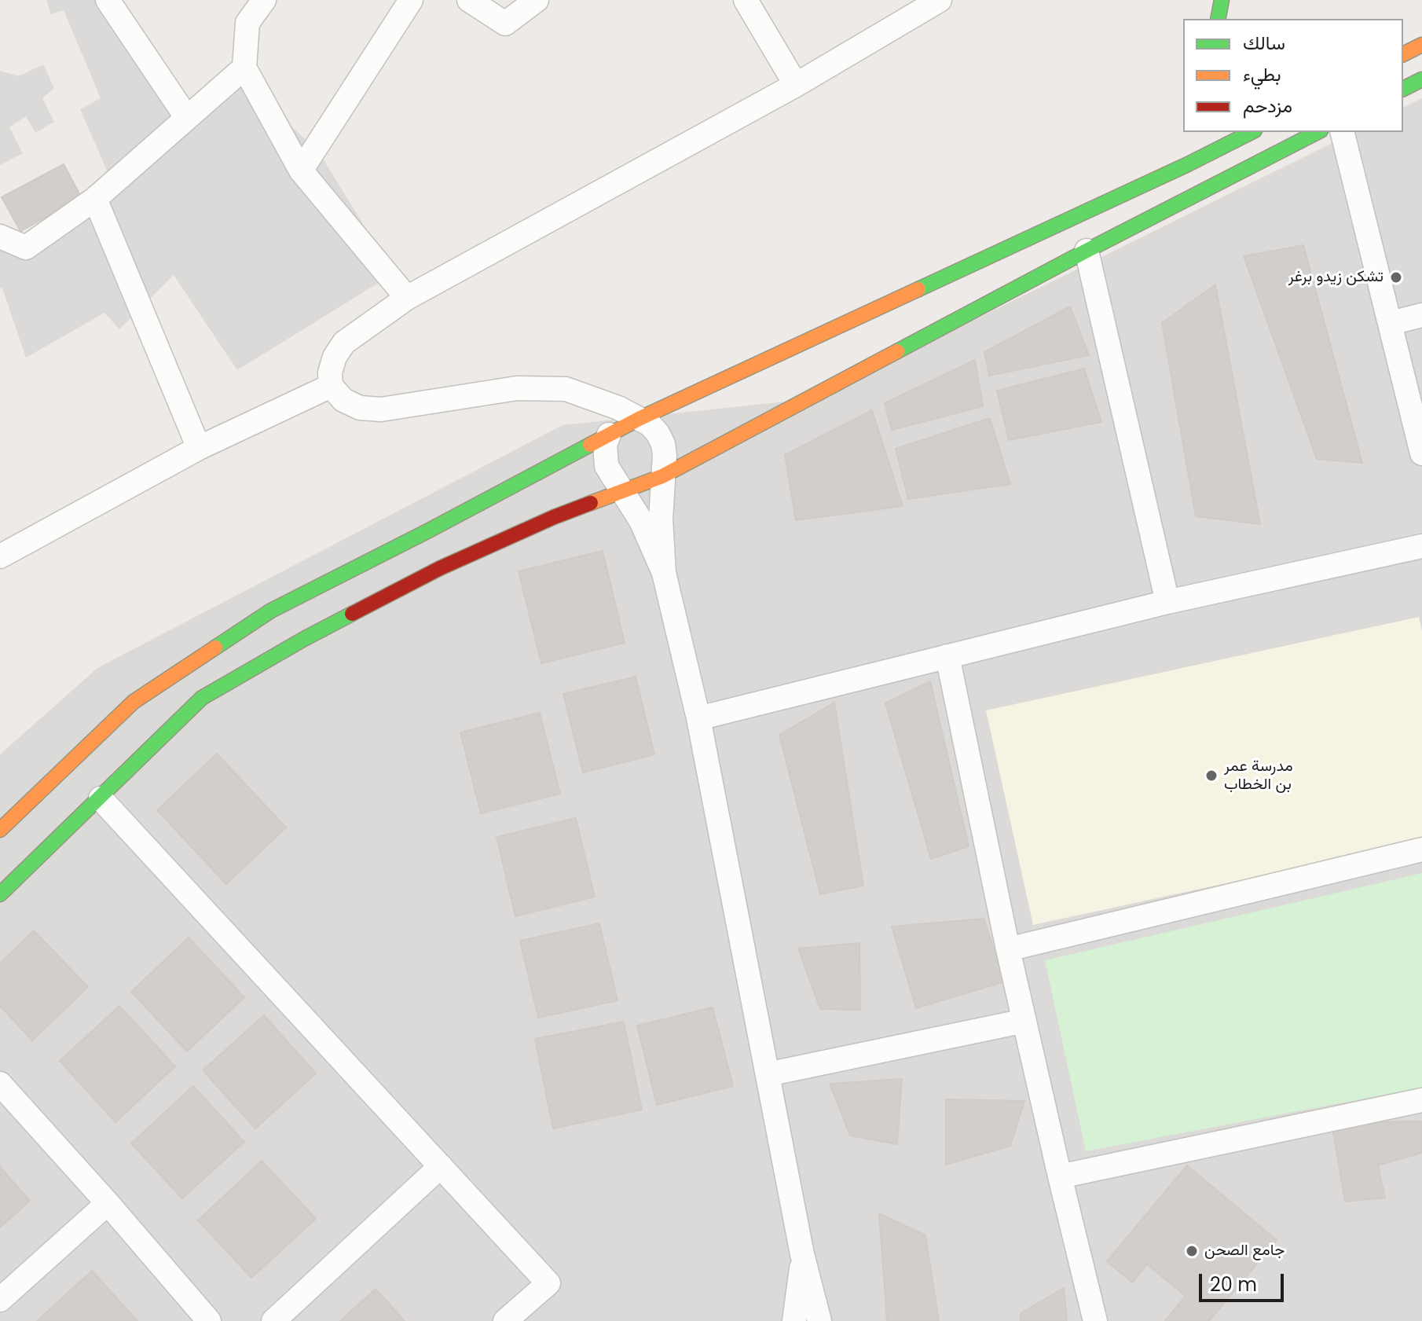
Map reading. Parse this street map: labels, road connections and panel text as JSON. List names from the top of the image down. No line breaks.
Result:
{"places":["تشكن زيدو برغر","مدرسة عمر بن الخطاب","جامع الصحن"],"legend":["سالك","بطيء","مزدحم"],"scale_bar":"20 m"}
